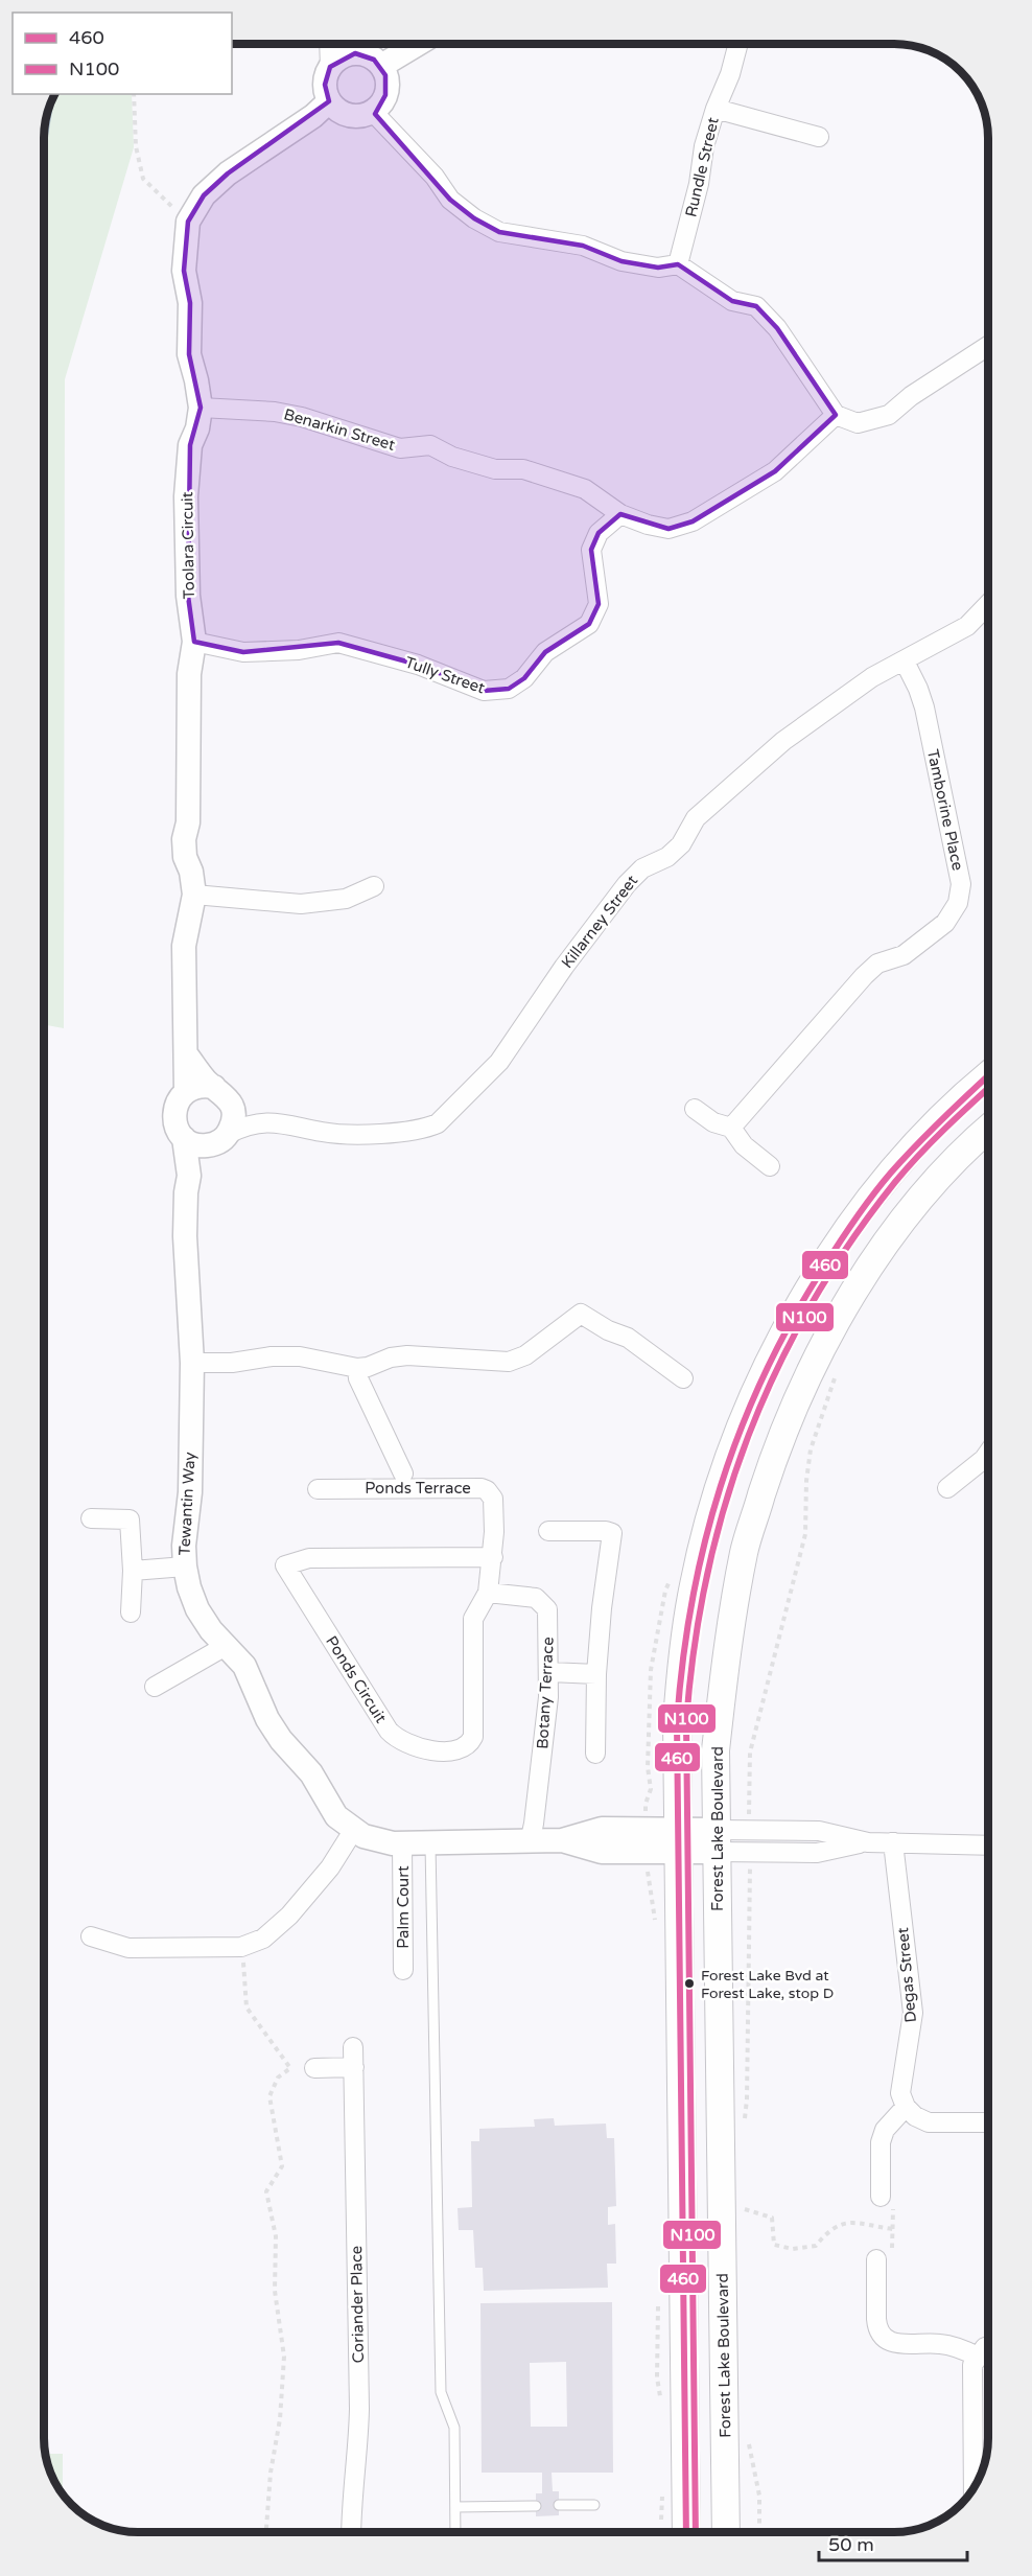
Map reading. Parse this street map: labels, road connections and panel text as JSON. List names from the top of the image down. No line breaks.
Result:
{"streets":{"main road":["Forest Lake Boulevard"],"street":["Rundle Street","Benarkin Street","Toolara Circuit","Tully Street","Tamborine Place","Killarney Street","Ponds Terrace","Tewantin Way","Ponds Circuit","Botany Terrace","Palm Court","Degas Street","Coriander Place"]},"crossings":[["Benarkin Street","Toolara Circuit"],["Benarkin Street","Tully Street"],["Toolara Circuit","Tully Street"],["Toolara Circuit","Killarney Street"],["Toolara Circuit","Tewantin Way"],["Tamborine Place","Killarney Street"],["Killarney Street","Tewantin Way"],["Ponds Terrace","Ponds Circuit"],["Tewantin Way","Botany Terrace"],["Tewantin Way","Forest Lake Boulevard"],["Tewantin Way","Palm Court"],["Ponds Circuit","Botany Terrace"]],"places":["Forest Lake Bvd at Forest Lake, stop D"],"lines":["transit line 460","transit line N100"],"legend":["460","N100"],"scale_bar":"50 m"}
